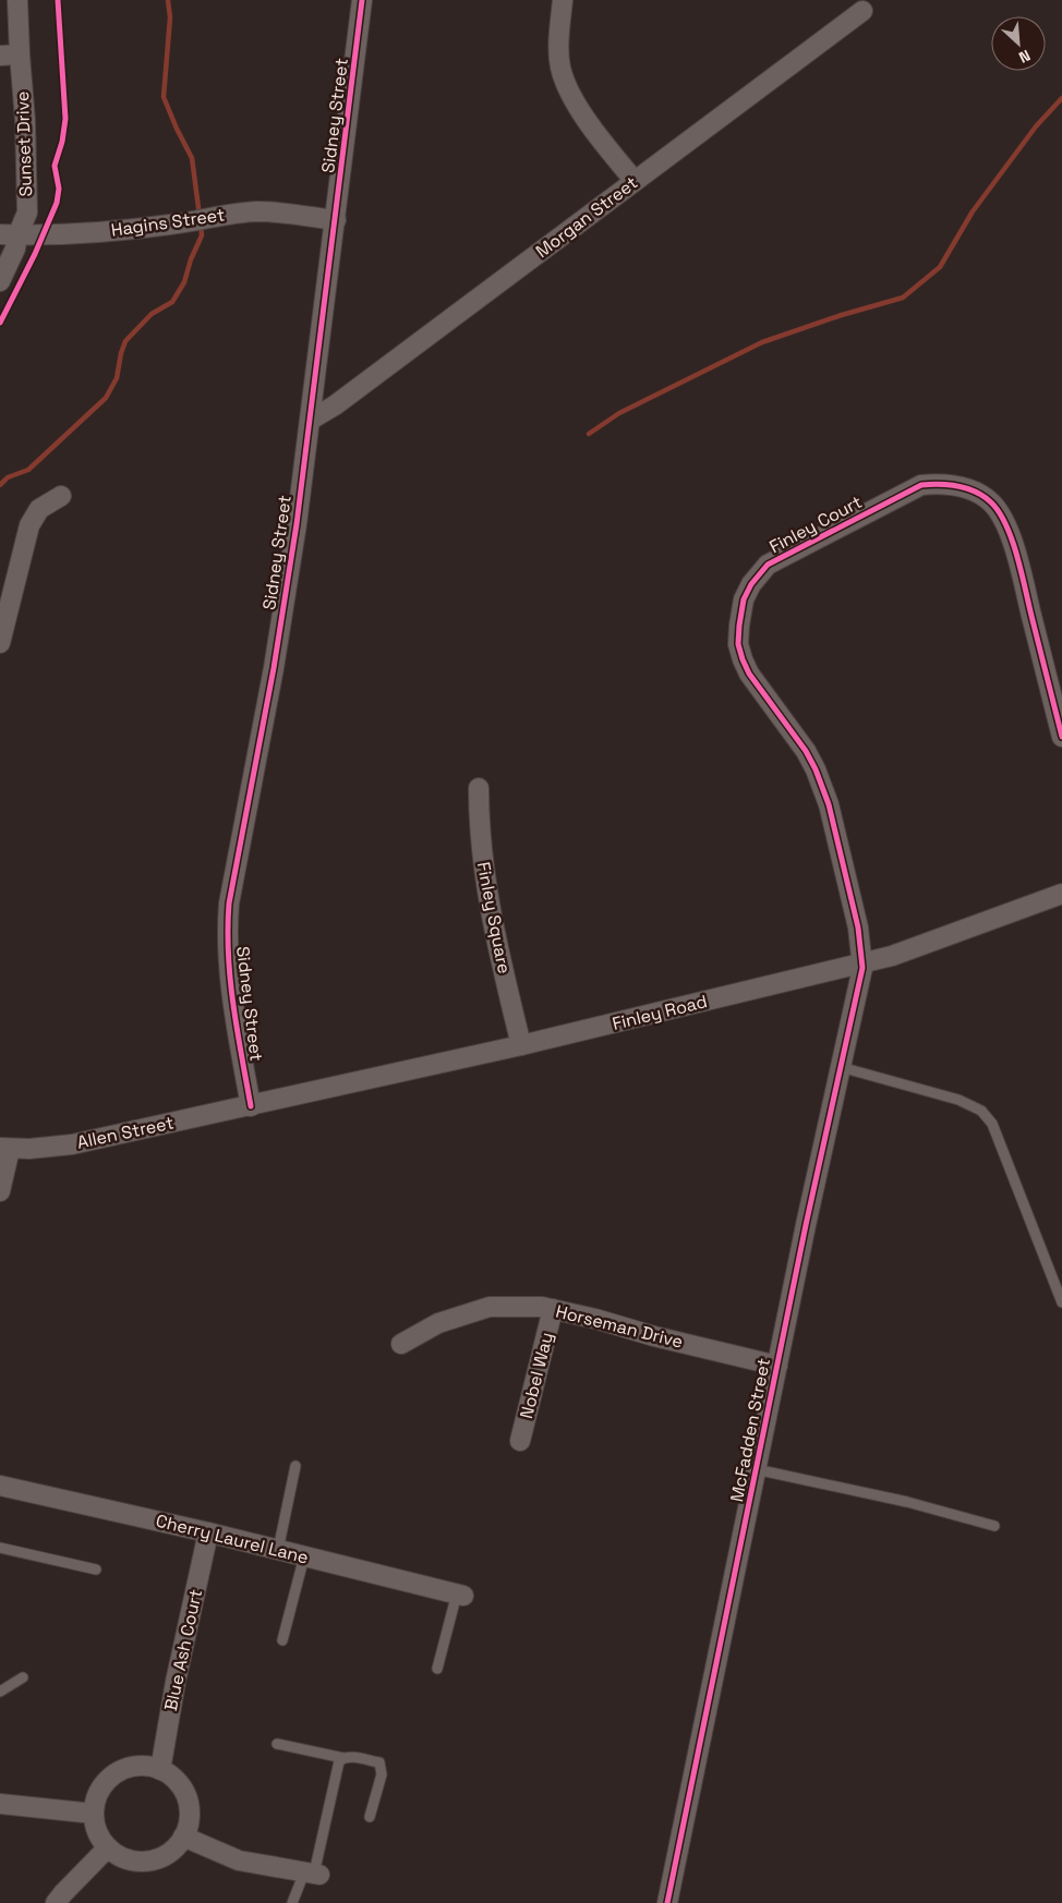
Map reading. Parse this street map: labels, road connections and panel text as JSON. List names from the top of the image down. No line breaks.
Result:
{"streets":{"street":["Sidney Street","Sunset Drive","Morgan Street","Hagins Street","Finley Court","Finley Square","Finley Road","Allen Street","Horseman Drive","Nobel Way","McFadden Street","Cherry Laurel Lane","Blue Ash Court"]},"crossings":[["Sidney Street","Morgan Street"],["Sidney Street","Hagins Street"],["Sidney Street","Finley Road"],["Sidney Street","Allen Street"],["Sunset Drive","Hagins Street"],["Finley Court","Finley Road"],["Finley Court","McFadden Street"],["Finley Square","Finley Road"],["Finley Road","Allen Street"],["Finley Road","McFadden Street"],["Horseman Drive","Nobel Way"],["Horseman Drive","McFadden Street"],["Cherry Laurel Lane","Blue Ash Court"]],"north":"bottom right"}
